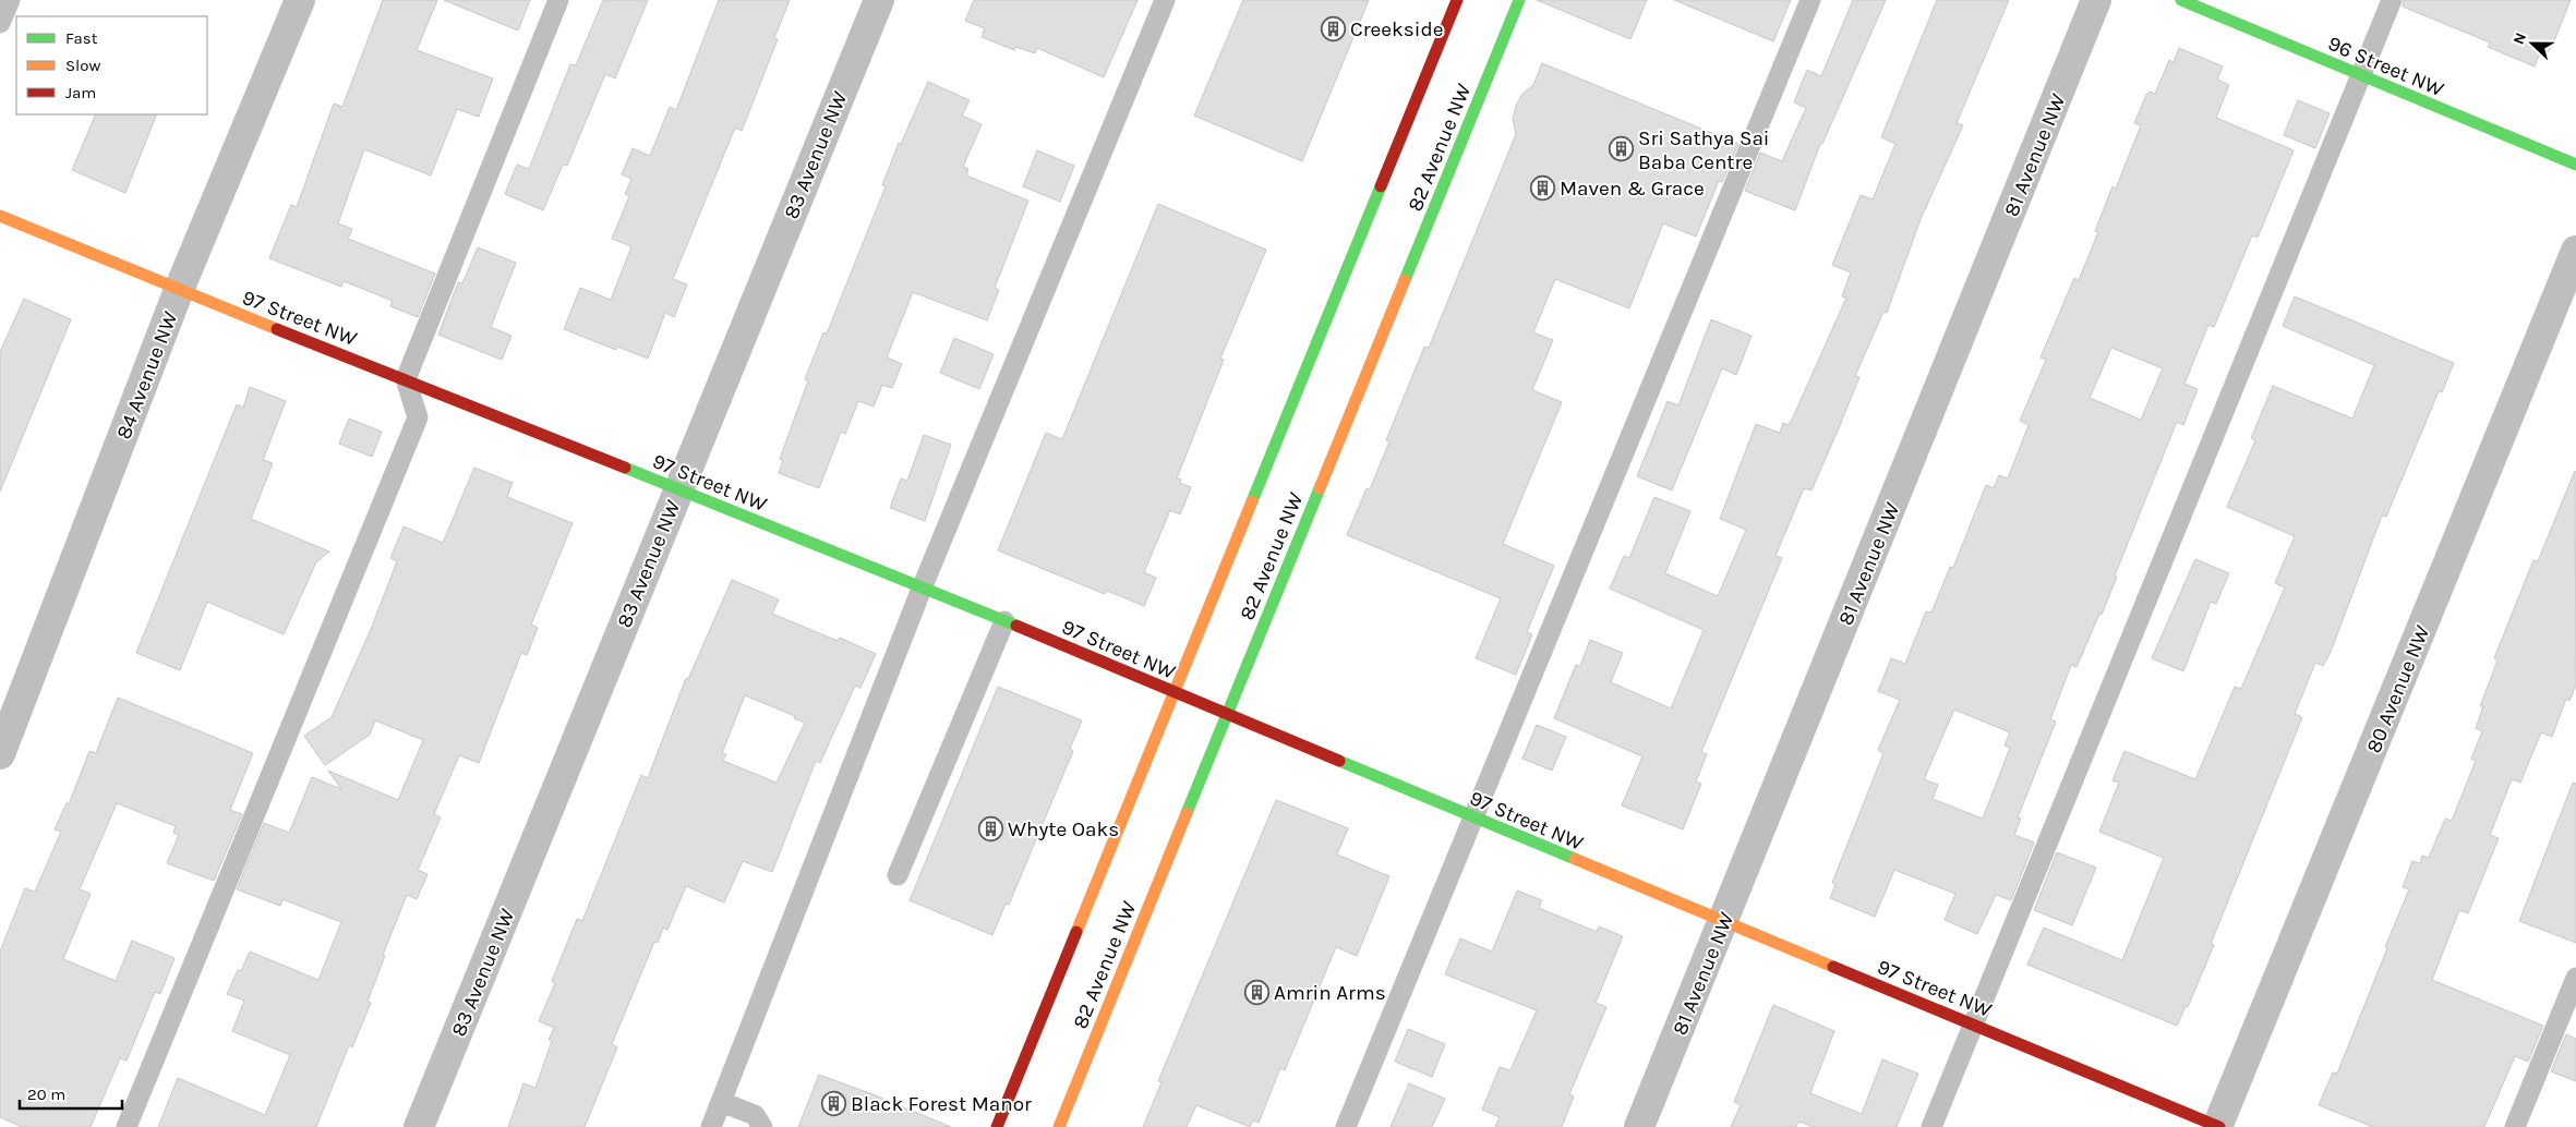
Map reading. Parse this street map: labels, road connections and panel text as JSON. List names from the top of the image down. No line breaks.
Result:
{"streets":{"street":["96 Street NW","82 Avenue NW","83 Avenue NW","81 Avenue NW","97 Street NW","84 Avenue NW","80 Avenue NW"]},"crossings":[["82 Avenue NW","97 Street NW"],["83 Avenue NW","97 Street NW"],["81 Avenue NW","97 Street NW"],["97 Street NW","84 Avenue NW"],["97 Street NW","80 Avenue NW"]],"places":{"building":["Creekside","Sri Sathya Sai Baba Centre","Maven & Grace","Whyte Oaks","Amrin Arms","Black Forest Manor"]},"legend":["Fast","Slow","Jam"],"scale_bar":"20 m","north":"left"}
